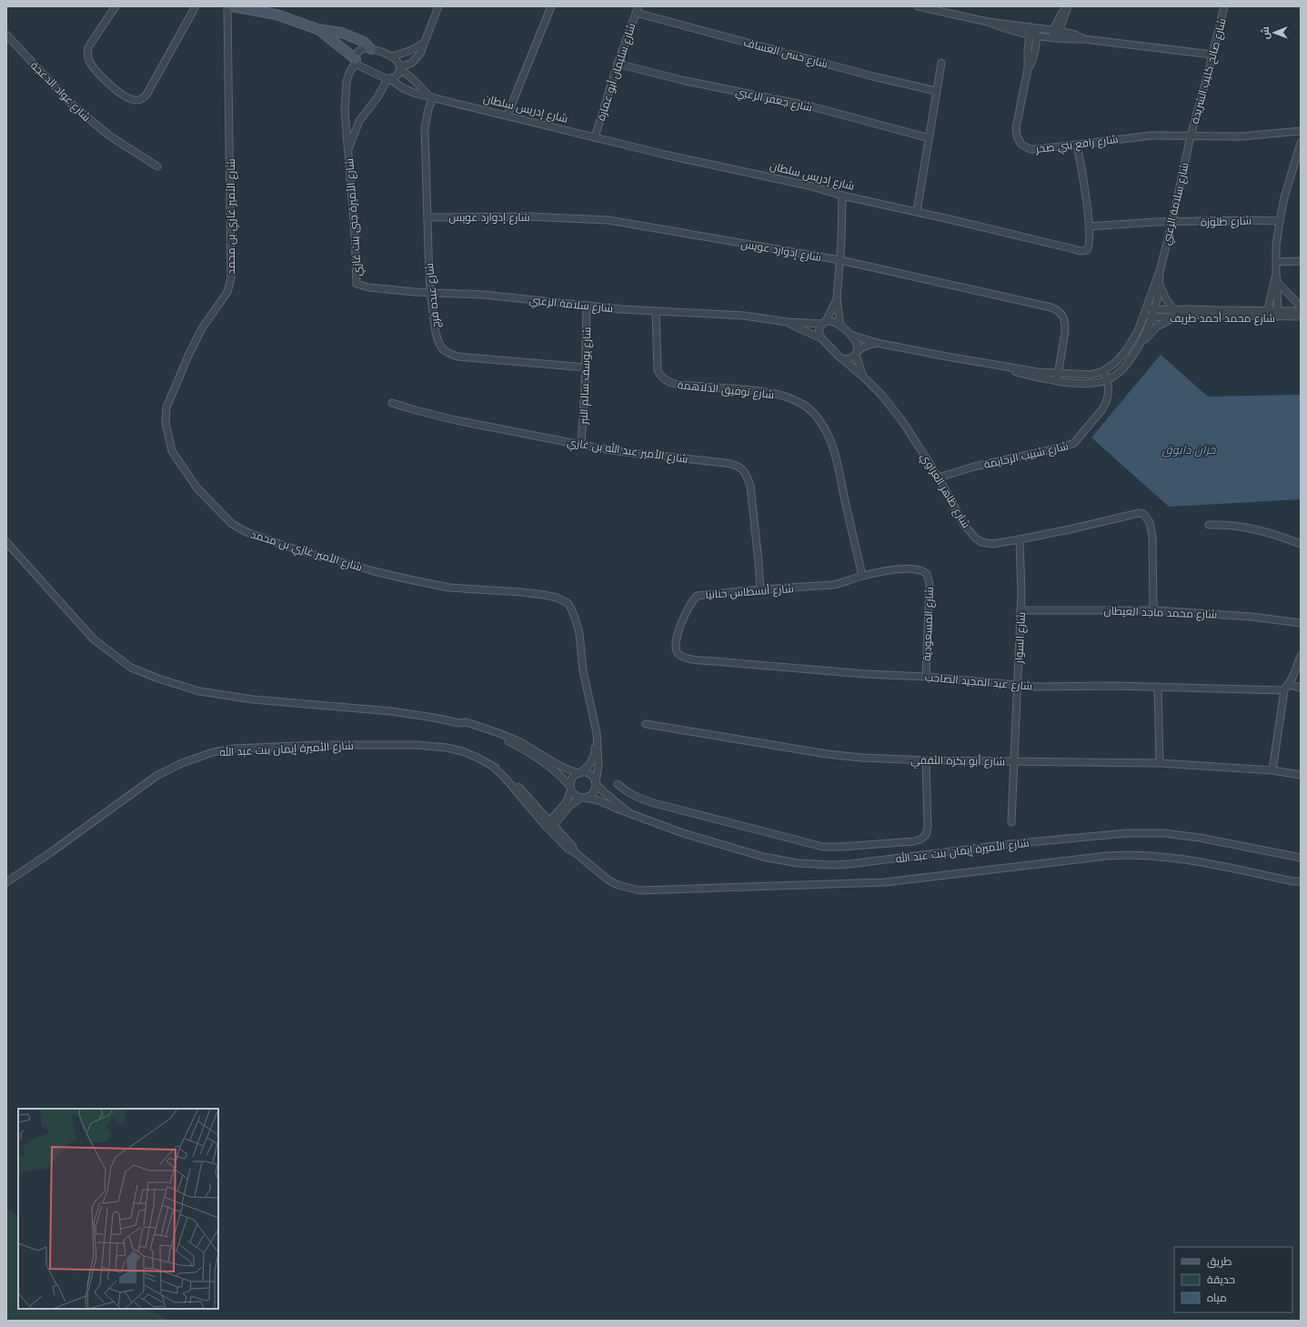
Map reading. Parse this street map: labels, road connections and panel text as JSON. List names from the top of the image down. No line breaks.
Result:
{"streets":{"street":["شارع حسن العساف","شارع صالح كليب الشريدة","شارع سليمان أبو عمارة","شارع عواد الدعجة","شارع جعفر الزعبي","شارع إدريس سلطان","شارع رافع بني صخر","شارع سلامة الزعبي","شارع الأمير غازي بن محمد","شارع إدوارد عويس","شارع الأميرة جنى بنت غازي","شارع طلوزة","شارع عبده فرج","شارع محمد أحمد طريف","شارع يوسف سالم النبر","شارع توفيق الدلاهمة","شارع الأمير عبد الله بن غازي","شارع شبيب الرحايمة","شارع ظاهر العزاوي","شارع أنسطاس حنانيا","شارع محمد ماجد العيطان","شارع المسعودية","شارع السوار","شارع عبد المجيد الصاحب","شارع الأميرة إيمان بنت عبد الله","شارع أبو بكرة الثقفي"]},"crossings":[["شارع حسن العساف","شارع سليمان أبو عمارة"],["شارع صالح كليب الشريدة","شارع رافع بني صخر"],["شارع صالح كليب الشريدة","شارع سلامة الزعبي"],["شارع سليمان أبو عمارة","شارع جعفر الزعبي"],["شارع سليمان أبو عمارة","شارع إدريس سلطان"],["شارع إدريس سلطان","شارع رافع بني صخر"],["شارع إدريس سلطان","شارع الأميرة جنى بنت غازي"],["شارع إدريس سلطان","شارع طلوزة"],["شارع إدريس سلطان","شارع عبده فرج"],["شارع رافع بني صخر","شارع سلامة الزعبي"],["شارع سلامة الزعبي","شارع إدوارد عويس"],["شارع سلامة الزعبي","شارع الأميرة جنى بنت غازي"],["شارع سلامة الزعبي","شارع طلوزة"],["شارع سلامة الزعبي","شارع عبده فرج"],["شارع سلامة الزعبي","شارع محمد أحمد طريف"],["شارع سلامة الزعبي","شارع يوسف سالم النبر"],["شارع سلامة الزعبي","شارع توفيق الدلاهمة"],["شارع سلامة الزعبي","شارع شبيب الرحايمة"],["شارع سلامة الزعبي","شارع ظاهر العزاوي"],["شارع إدوارد عويس","شارع عبده فرج"],["شارع عبده فرج","شارع يوسف سالم النبر"],["شارع يوسف سالم النبر","شارع الأمير عبد الله بن غازي"],["شارع توفيق الدلاهمة","شارع أنسطاس حنانيا"],["شارع توفيق الدلاهمة","شارع المسعودية"],["شارع الأمير عبد الله بن غازي","شارع أنسطاس حنانيا"],["شارع شبيب الرحايمة","شارع ظاهر العزاوي"],["شارع ظاهر العزاوي","شارع محمد ماجد العيطان"],["شارع ظاهر العزاوي","شارع السوار"],["شارع أنسطاس حنانيا","شارع المسعودية"],["شارع أنسطاس حنانيا","شارع عبد المجيد الصاحب"],["شارع محمد ماجد العيطان","شارع السوار"],["شارع المسعودية","شارع عبد المجيد الصاحب"],["شارع السوار","شارع عبد المجيد الصاحب"],["شارع السوار","شارع أبو بكرة الثقفي"],["شارع الأميرة إيمان بنت عبد الله","شارع أبو بكرة الثقفي"]],"water":["خزان دابوق"],"legend":["طريق","حديقة","مياه"],"north":"left"}
